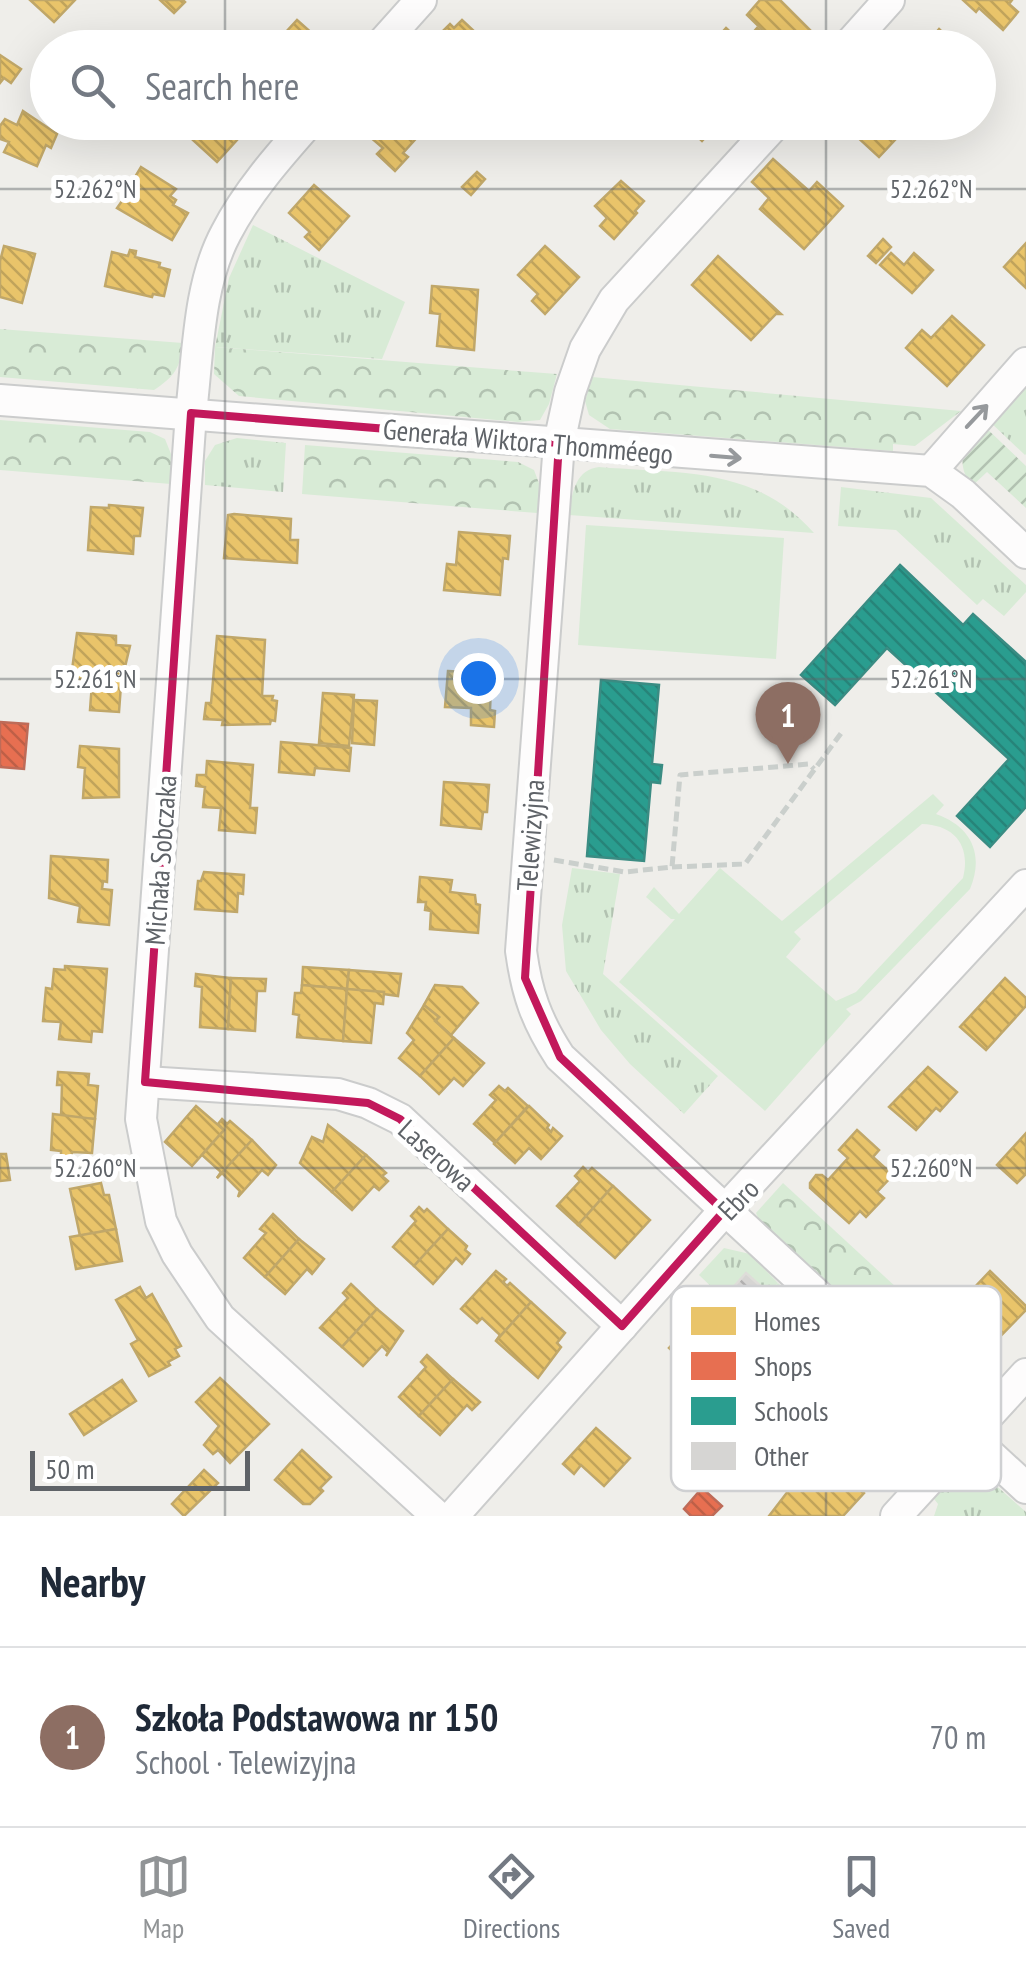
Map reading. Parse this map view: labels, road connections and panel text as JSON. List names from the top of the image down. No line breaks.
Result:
{"streets":{"street":["Generała Wiktora Thomméego","Telewizyjna","Michała Sobczaka","Laserowa","Ebro"]},"crossings":[["Generała Wiktora Thomméego","Telewizyjna"],["Generała Wiktora Thomméego","Michała Sobczaka"],["Telewizyjna","Ebro"],["Michała Sobczaka","Laserowa"],["Laserowa","Ebro"]],"one_way":["Generała Wiktora Thomméego"],"legend":["Homes","Shops","Schools","Other"],"scale_bar":"50 m","page":{"search":"Search here","pins":"1","scale":"50 m","heading":"Nearby","list":[{"mark":"1","name":"Szkoła Podstawowa nr 150","note":"School · Telewizyjna","value":"70 m"}],"nav":["Map","Directions","Saved"]},"coordinates":["52.262°N","52.261°N","52.260°N"]}
